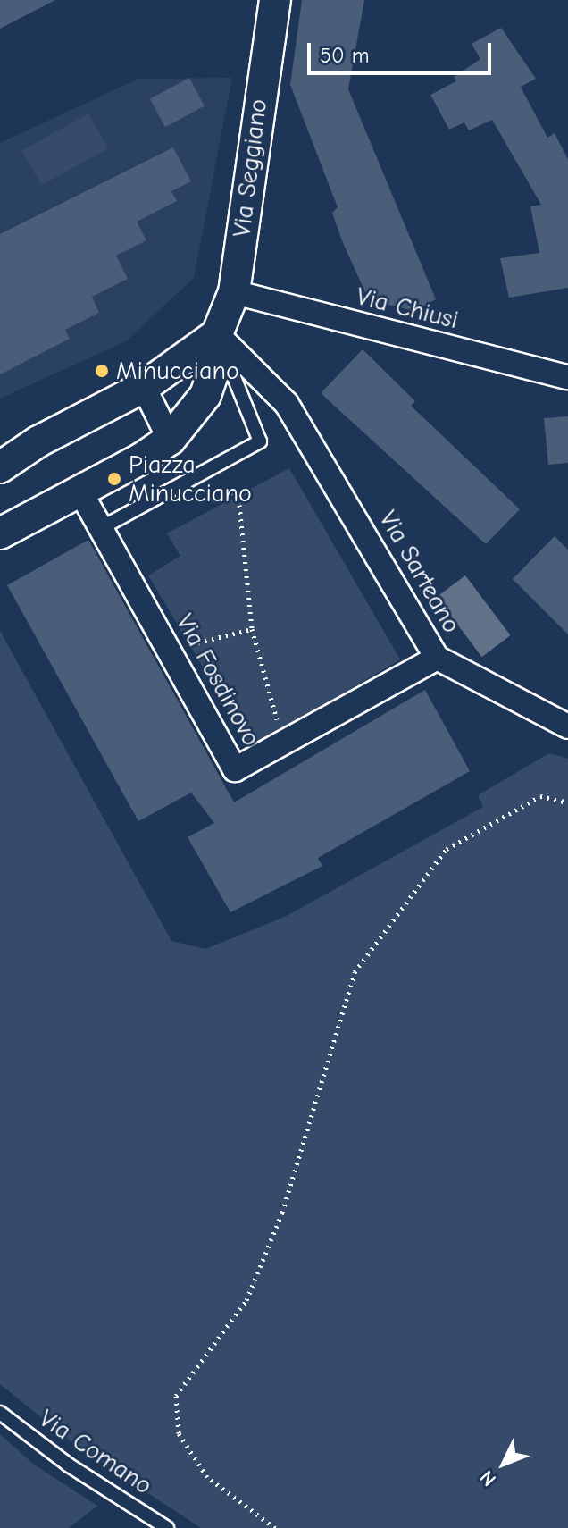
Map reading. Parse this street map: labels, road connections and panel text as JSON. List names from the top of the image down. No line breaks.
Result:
{"streets":{"street":["Via Seggiano","Via Chiusi","Via Sarteano","Via Fosdinovo"],"lane":["Via Comano"]},"crossings":[["Via Seggiano","Via Chiusi"],["Via Seggiano","Via Sarteano"],["Via Sarteano","Via Fosdinovo"]],"places":["Minucciano","Piazza Minucciano"],"scale_bar":"50 m","north":"bottom left"}
